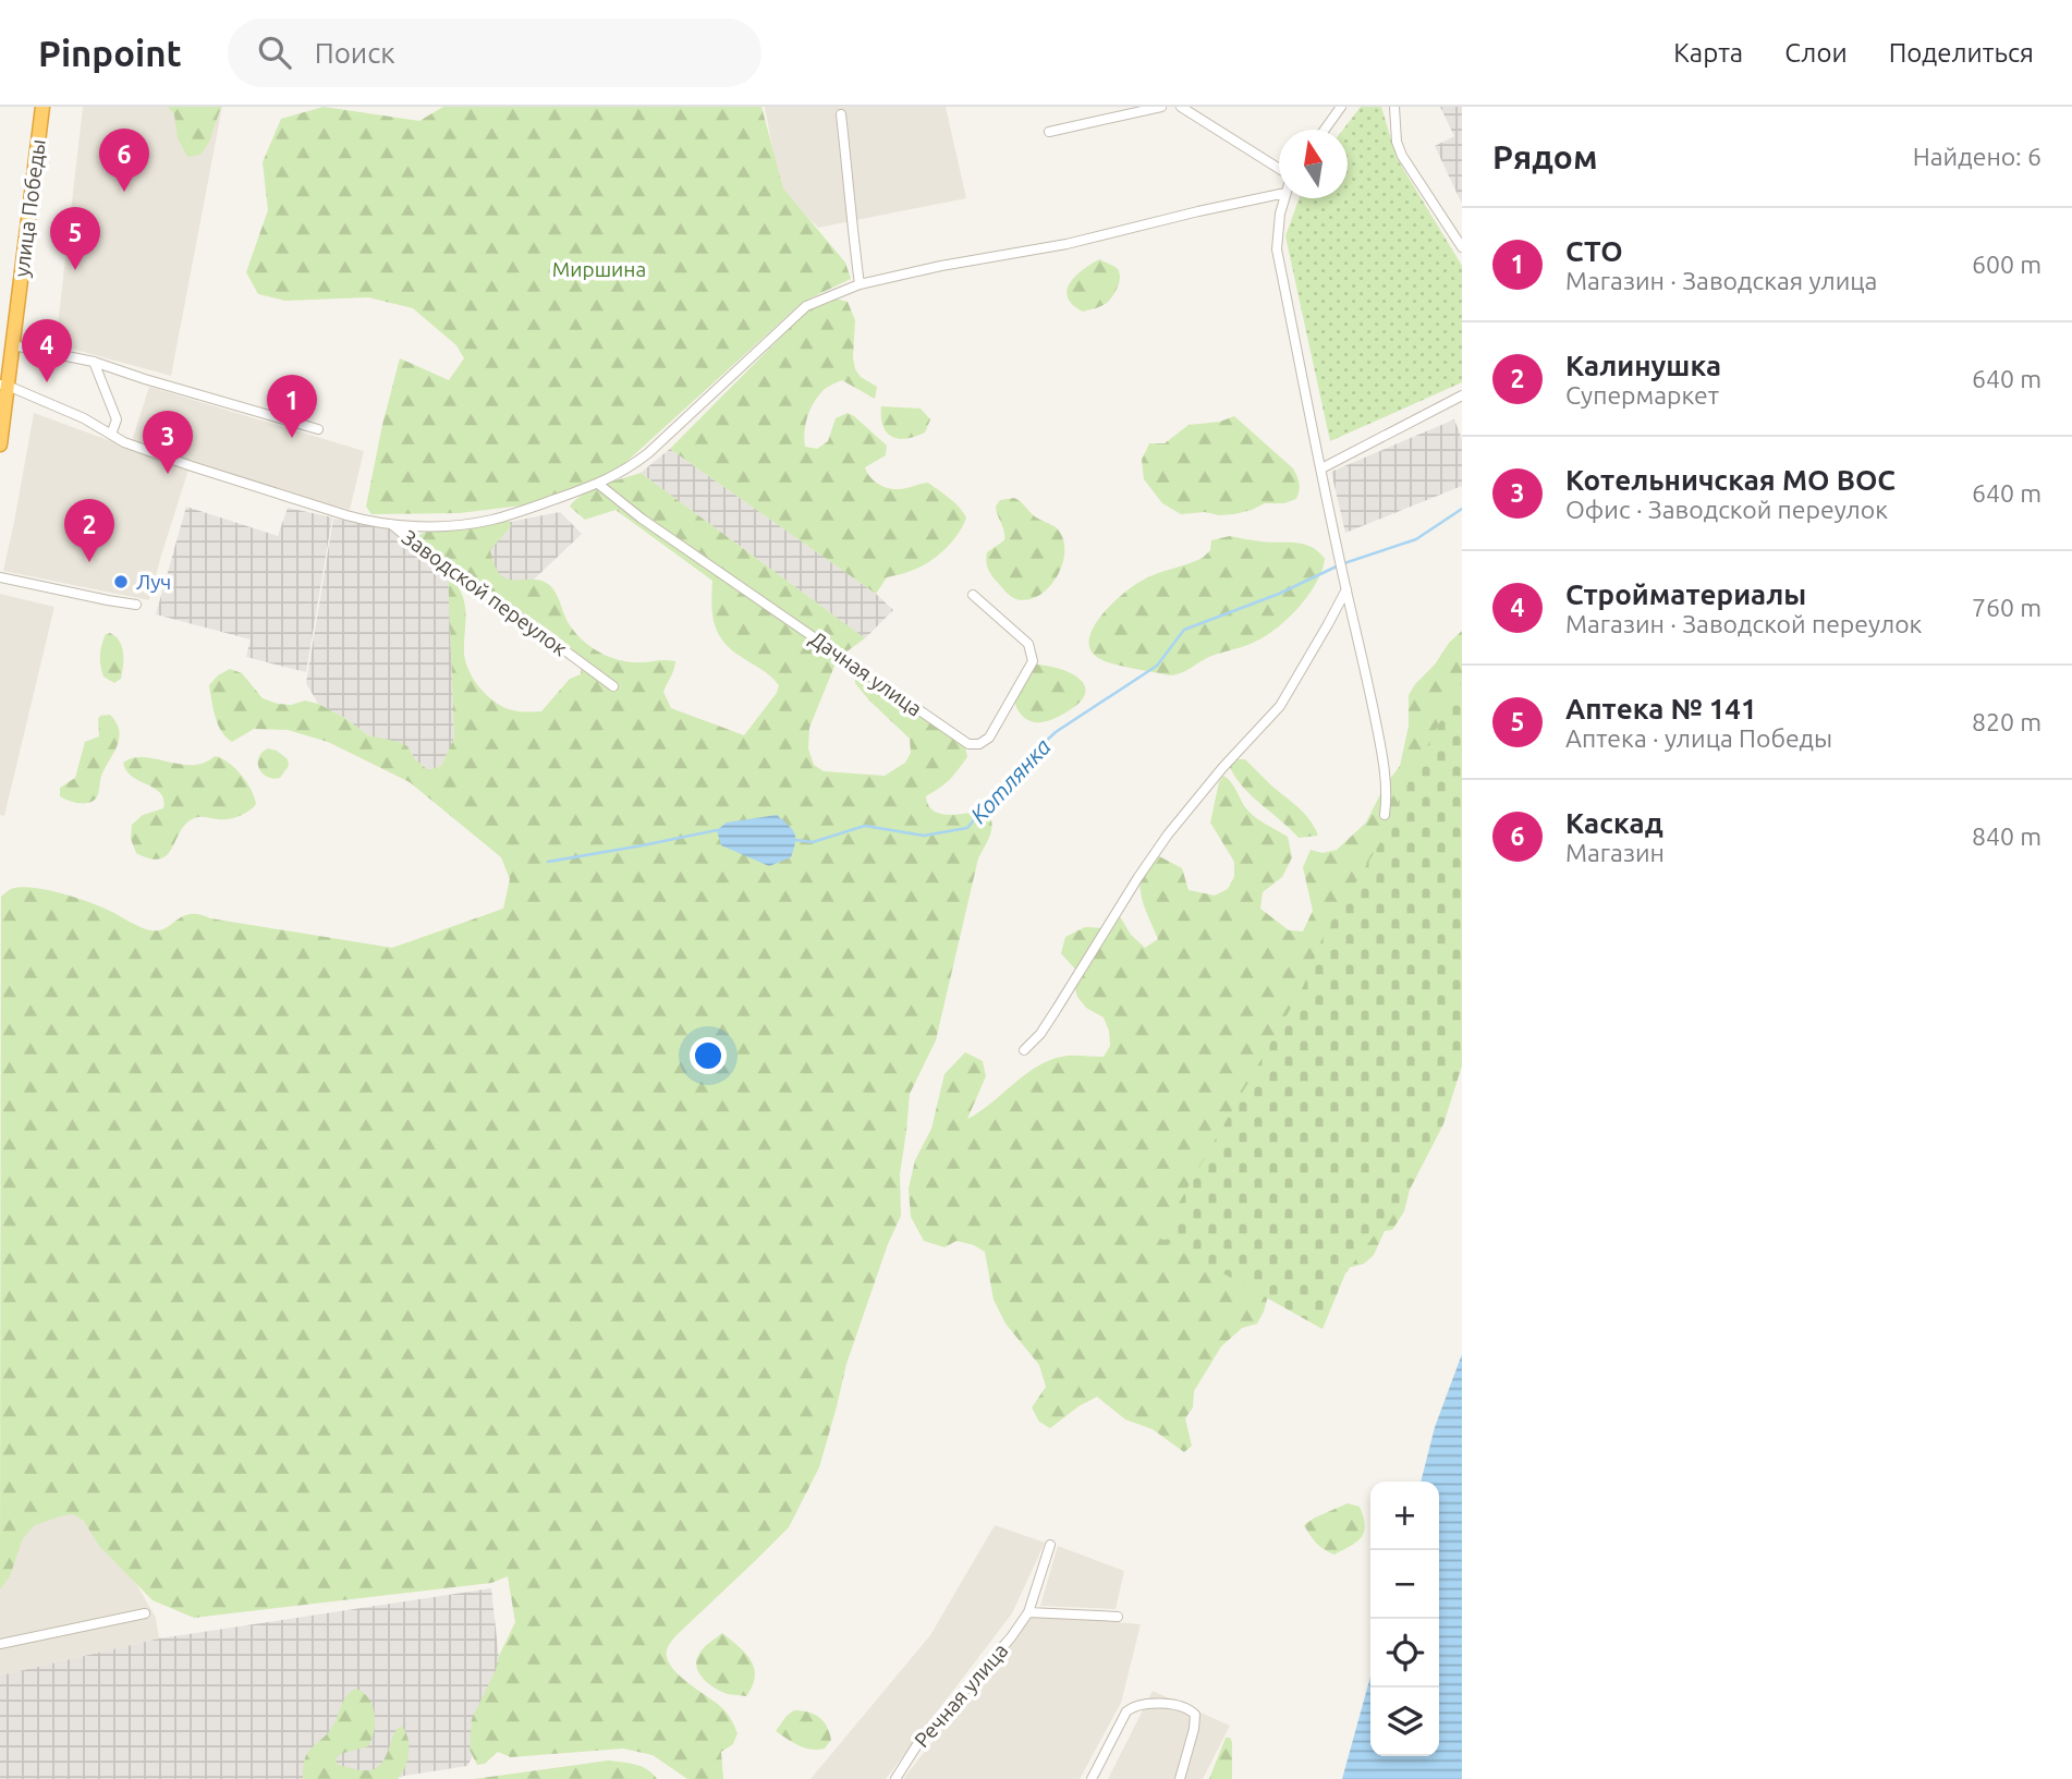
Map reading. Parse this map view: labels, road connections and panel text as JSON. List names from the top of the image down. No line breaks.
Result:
{"streets":{"highway":["улица Победы"],"street":["Заводской переулок","Дачная улица","Речная улица"]},"crossings":[["улица Победы","Заводской переулок"]],"water":["Котлянка"],"parks":["Миршина"],"places":["Луч"],"north":"top","page":{"header":"Pinpoint","search":"Поиск","nav":["Карта","Слои","Поделиться"],"heading":["Рядом","Найдено: 6"],"pins":["6","5","4","1","3","2"],"list":[{"mark":"1","name":"СТО","note":"Магазин · Заводская улица","value":"600 m"},{"mark":"2","name":"Калинушка","note":"Супермаркет","value":"640 m"},{"mark":"3","name":"Котельничская МО ВОС","note":"Офис · Заводской переулок","value":"640 m"},{"mark":"4","name":"Стройматериалы","note":"Магазин · Заводской переулок","value":"760 m"},{"mark":"5","name":"Аптека № 141","note":"Аптека · улица Победы","value":"820 m"},{"mark":"6","name":"Каскад","note":"Магазин","value":"840 m"}],"map_buttons":["+","−"]}}
